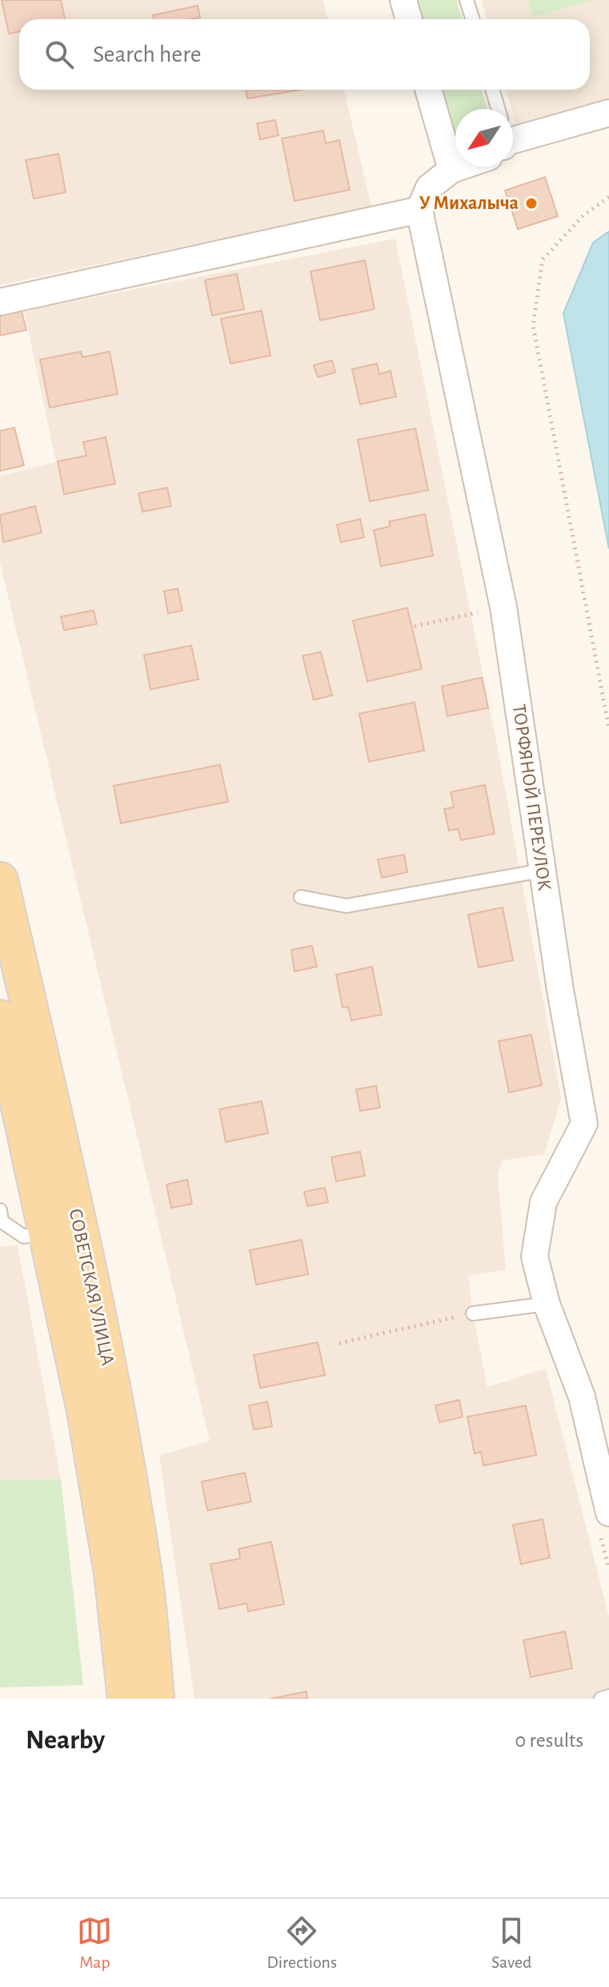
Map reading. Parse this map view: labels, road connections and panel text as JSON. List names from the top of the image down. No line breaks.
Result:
{"streets":{"main road":["СОВЕТСКАЯ УЛИЦА"],"street":["ТОРФЯНОЙ ПЕРЕУЛОК"]},"places":["У Михалыча"],"north":"bottom left","page":{"search":"Search here","heading":["Nearby","0 results"],"nav":["Map","Directions","Saved"]}}
